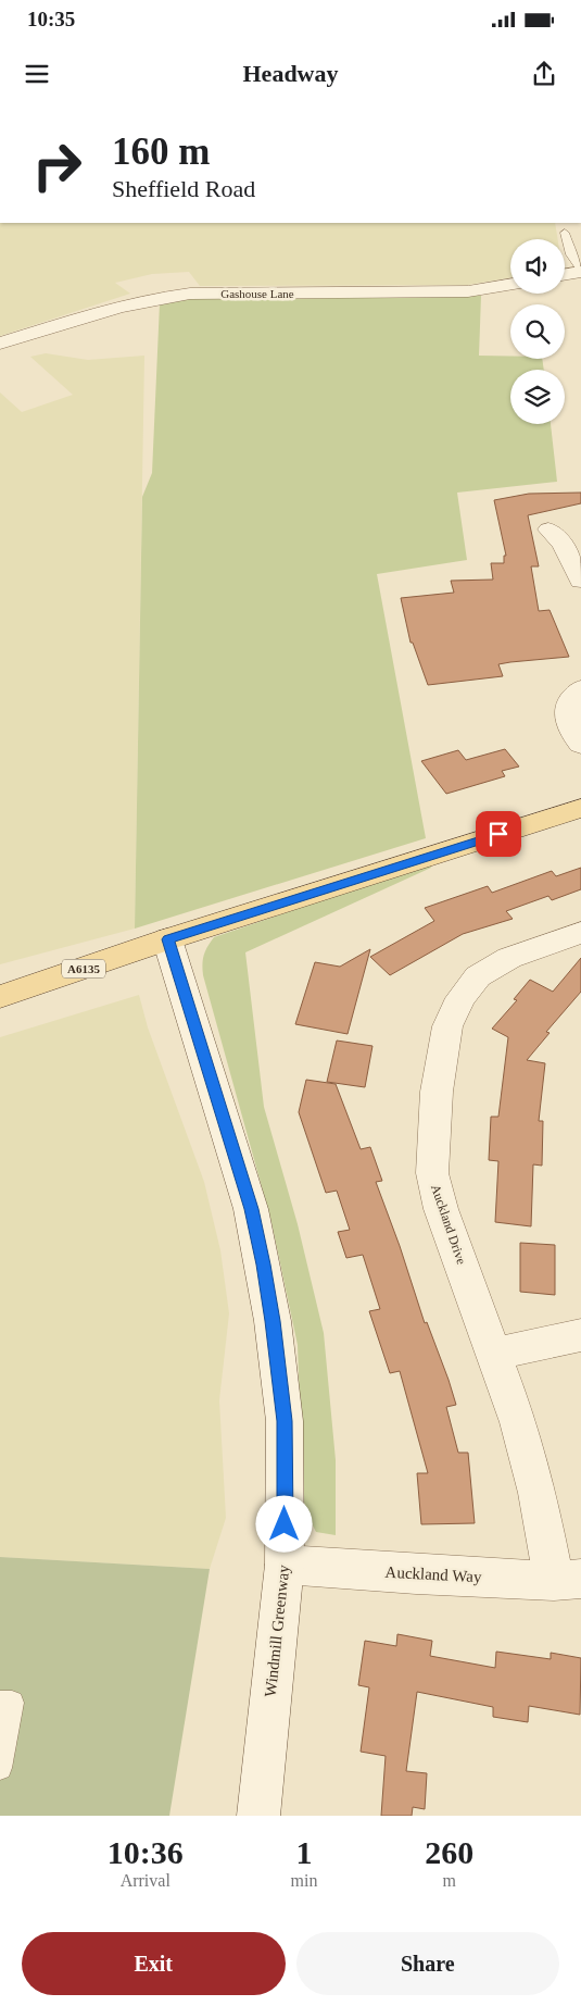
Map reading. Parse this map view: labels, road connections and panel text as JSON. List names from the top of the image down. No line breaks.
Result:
{"streets":{"main road":["A6135"],"street":["Gashouse Lane","Auckland Drive","Auckland Way","Windmill Greenway"]},"crossings":[["A6135","Windmill Greenway"],["Auckland Drive","Auckland Way"],["Auckland Way","Windmill Greenway"]],"page":{"status":"10:35","header":"Headway","turn":["160 m","Sheffield Road"],"eta":["10:36","Arrival","1","min","260","m"],"buttons":["Exit","Share"]}}
